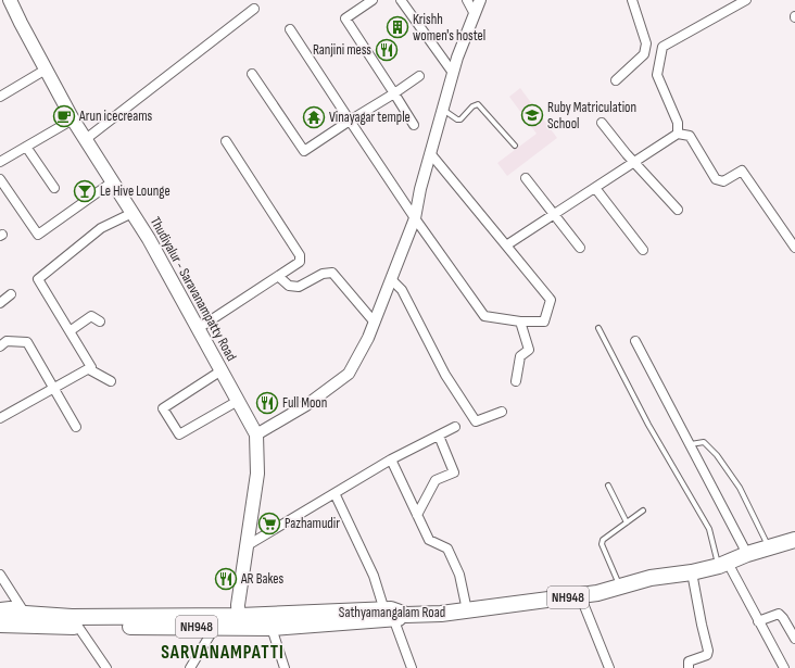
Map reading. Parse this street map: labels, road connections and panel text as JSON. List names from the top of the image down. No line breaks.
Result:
{"streets":{"highway":["NH948","Sathyamangalam Road"],"main road":["Thudiyalur - Saravanampatty Road"]},"crossings":[["Thudiyalur - Saravanampatty Road","NH948"],["Thudiyalur - Saravanampatty Road","Sathyamangalam Road"],["NH948","Sathyamangalam Road"]],"districts":["SARVANAMPATTI"],"places":{"building":["Krishh women's hostel"],"restaurant":["Ranjini mess","Full Moon","AR Bakes"],"school or university":["Ruby Matriculation School"],"cafe":["Arun icecreams"],"temple":["Vinayagar temple"],"bar":["Le Hive Lounge"],"supermarket":["Pazhamudir"]}}
